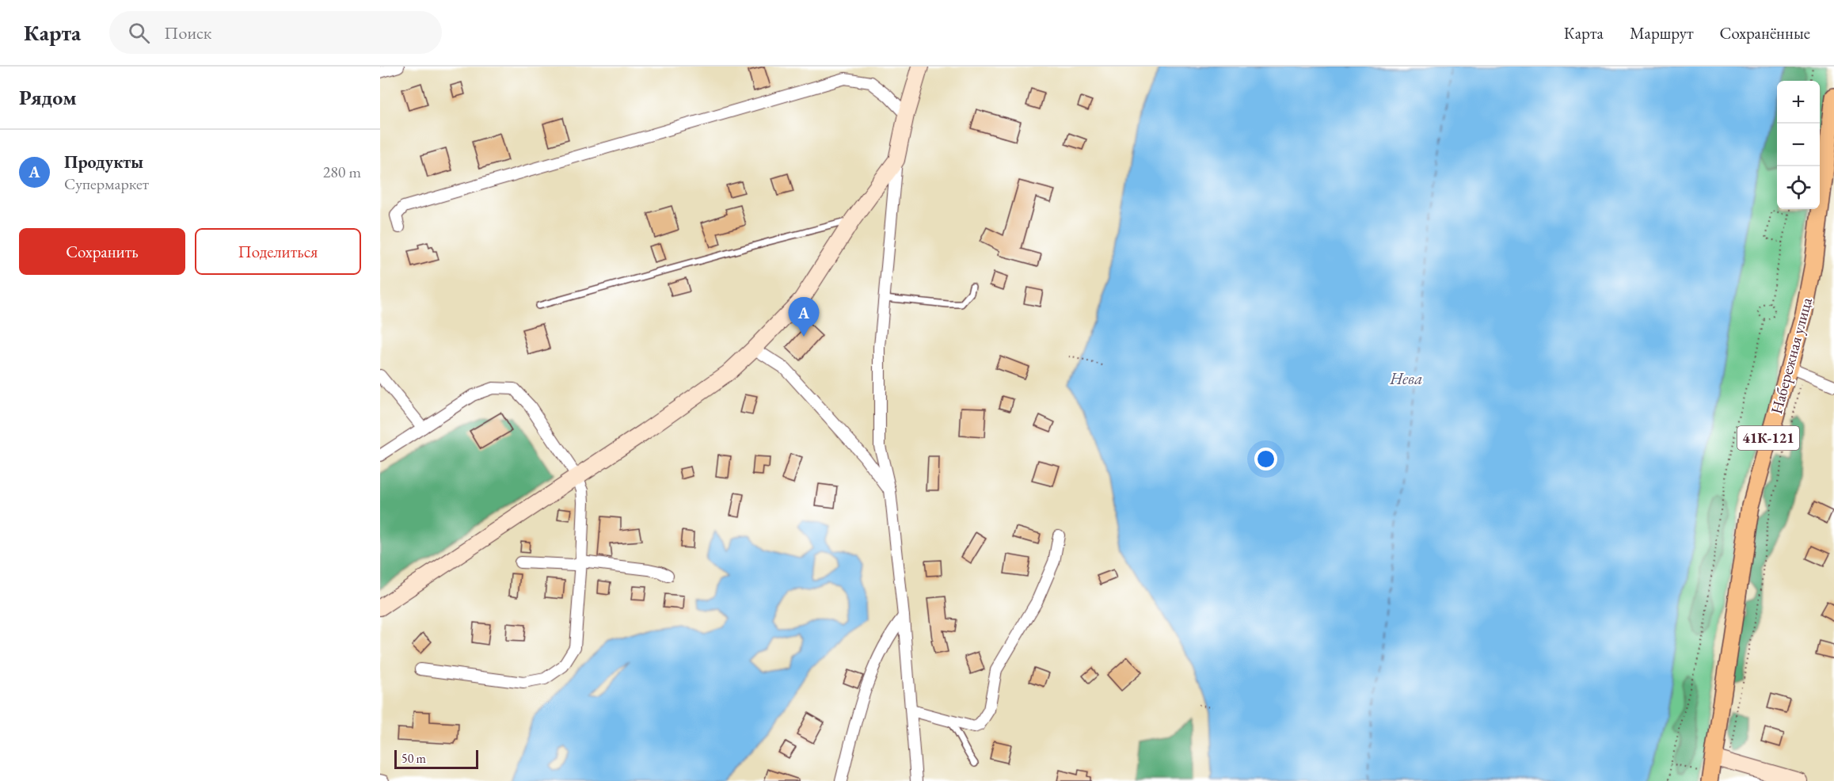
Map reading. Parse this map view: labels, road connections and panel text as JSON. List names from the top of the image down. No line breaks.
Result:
{"streets":{"main road":["Набережная улица","41К-121"]},"water":["Нева"],"scale_bar":"50 m","page":{"header":"Карта","search":"Поиск","nav":["Карта","Маршрут","Сохранённые"],"heading":"Рядом","map_buttons":["+","−"],"list":[{"mark":"A","name":"Продукты","note":"Супермаркет","value":"280 m"}],"buttons":["Сохранить","Поделиться"],"pins":"A","scale":"50 m"}}
